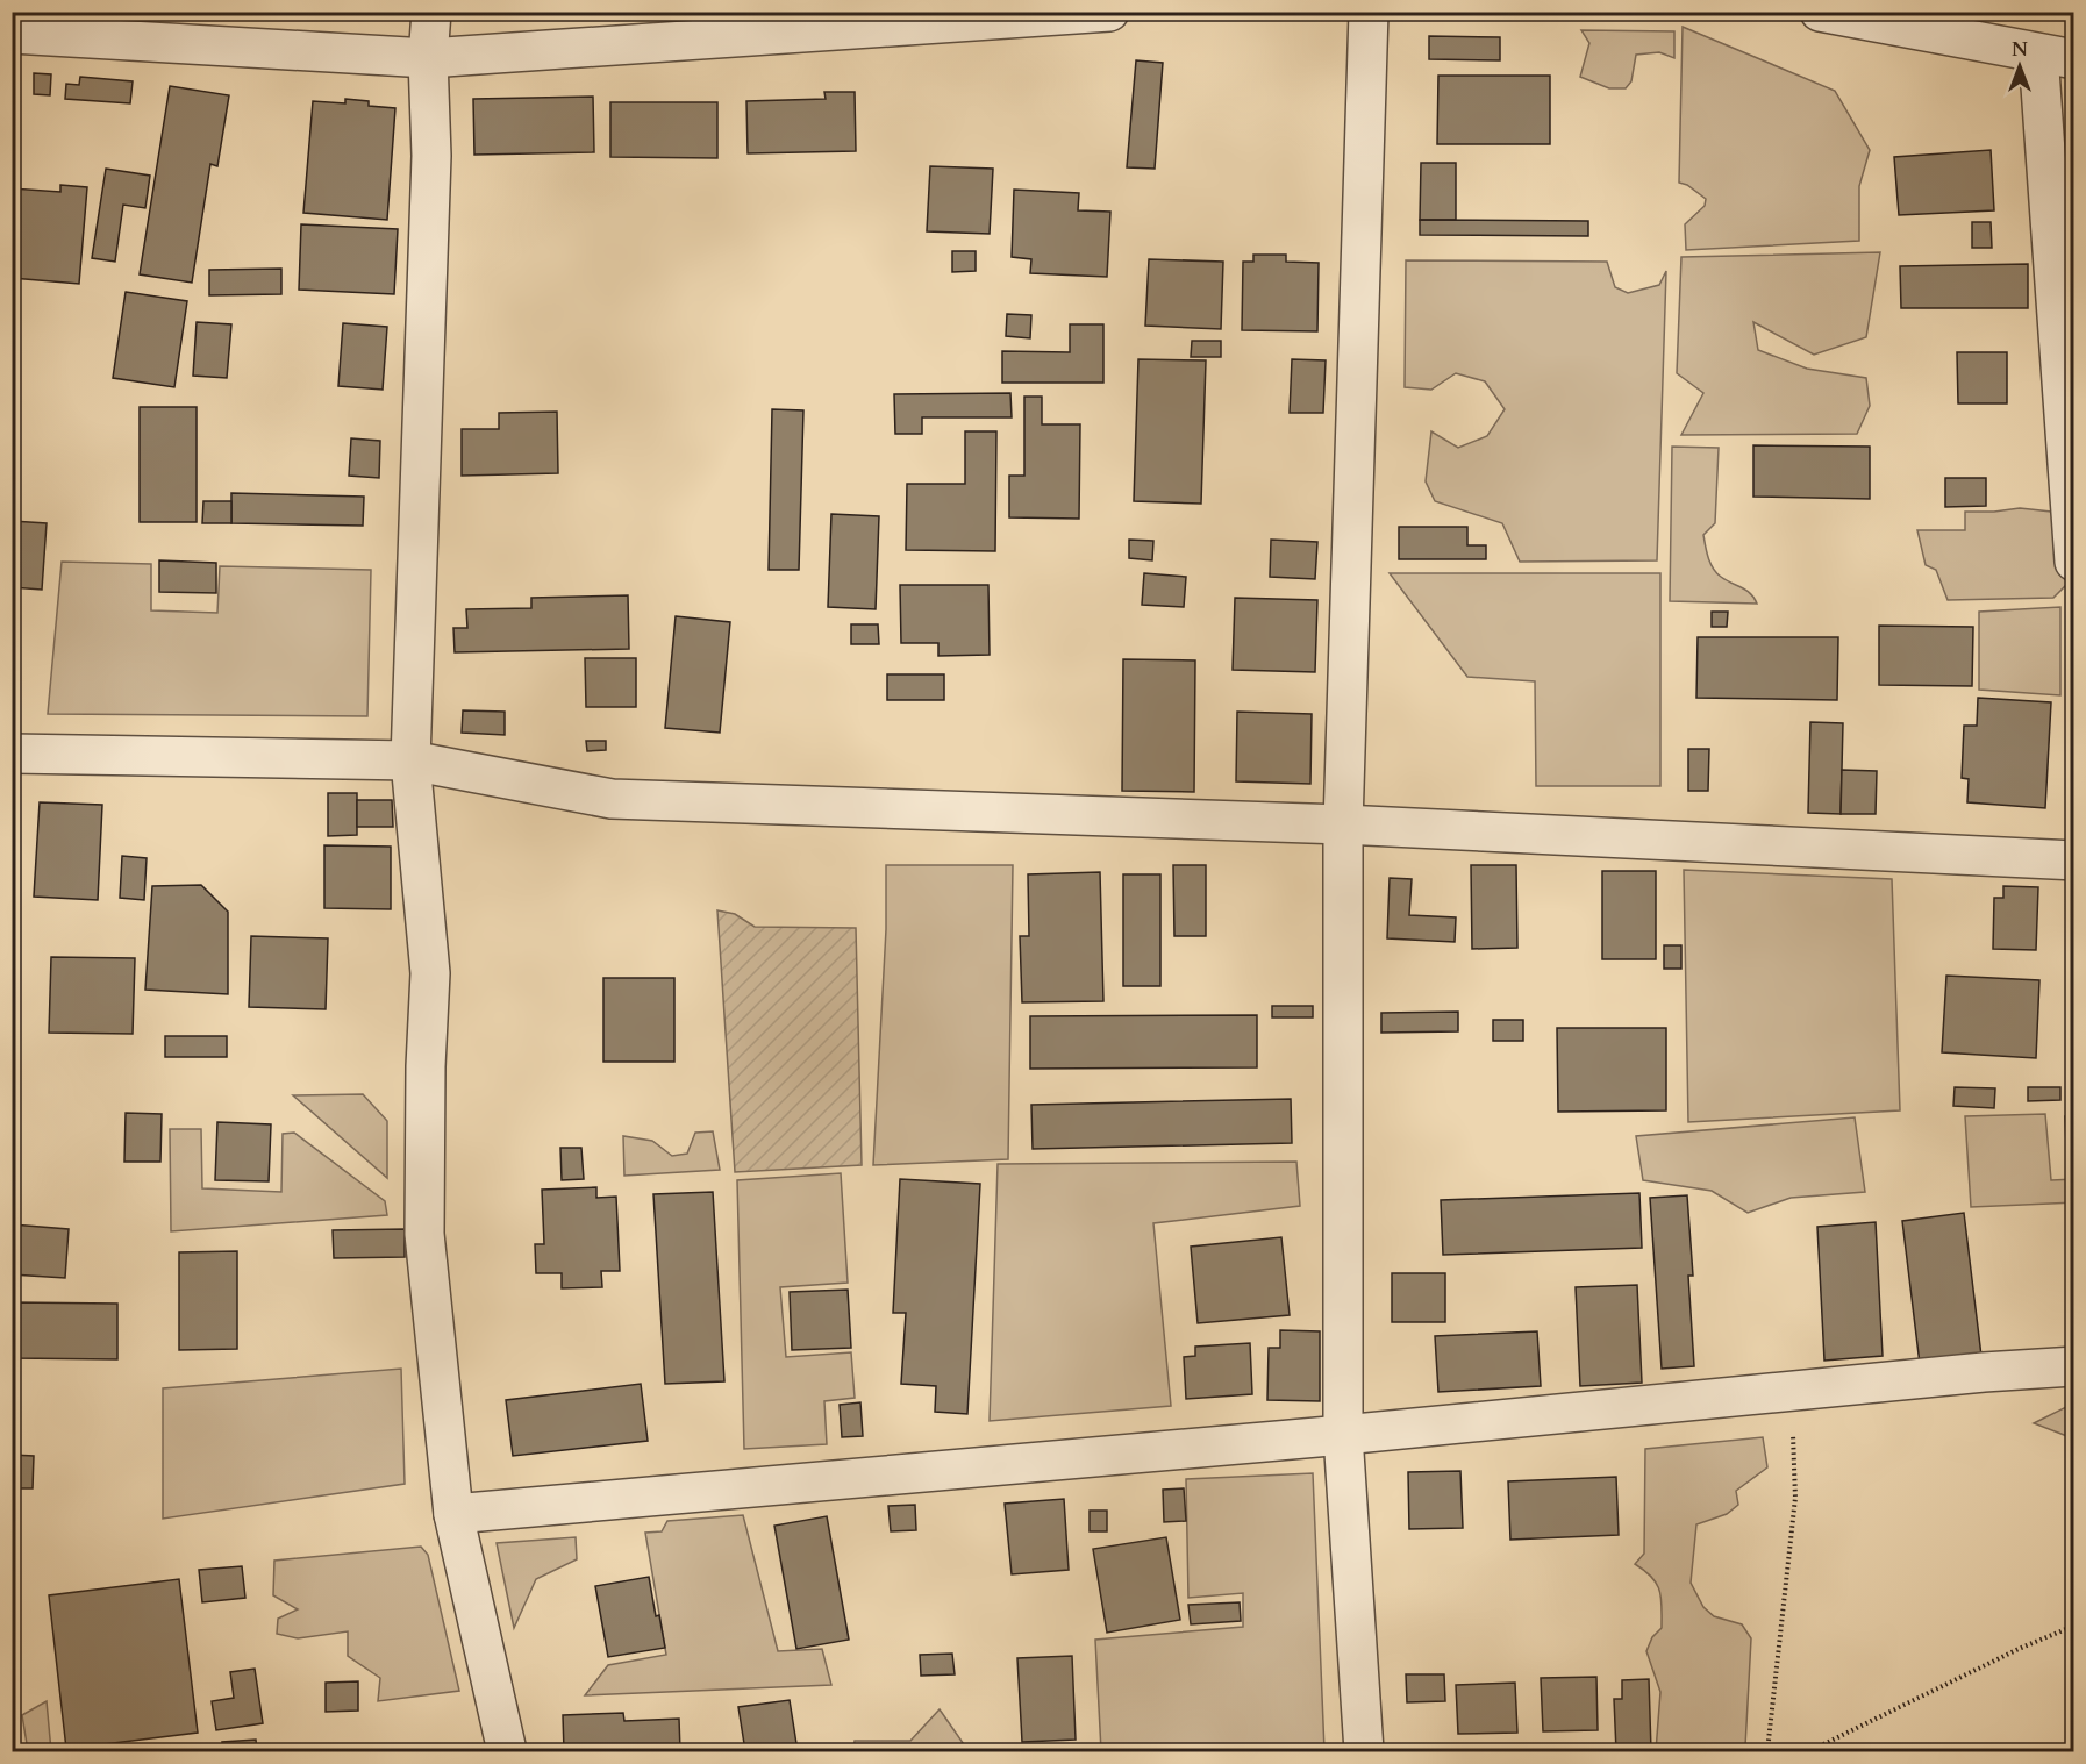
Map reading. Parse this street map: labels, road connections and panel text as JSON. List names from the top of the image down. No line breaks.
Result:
{"north":"top"}
